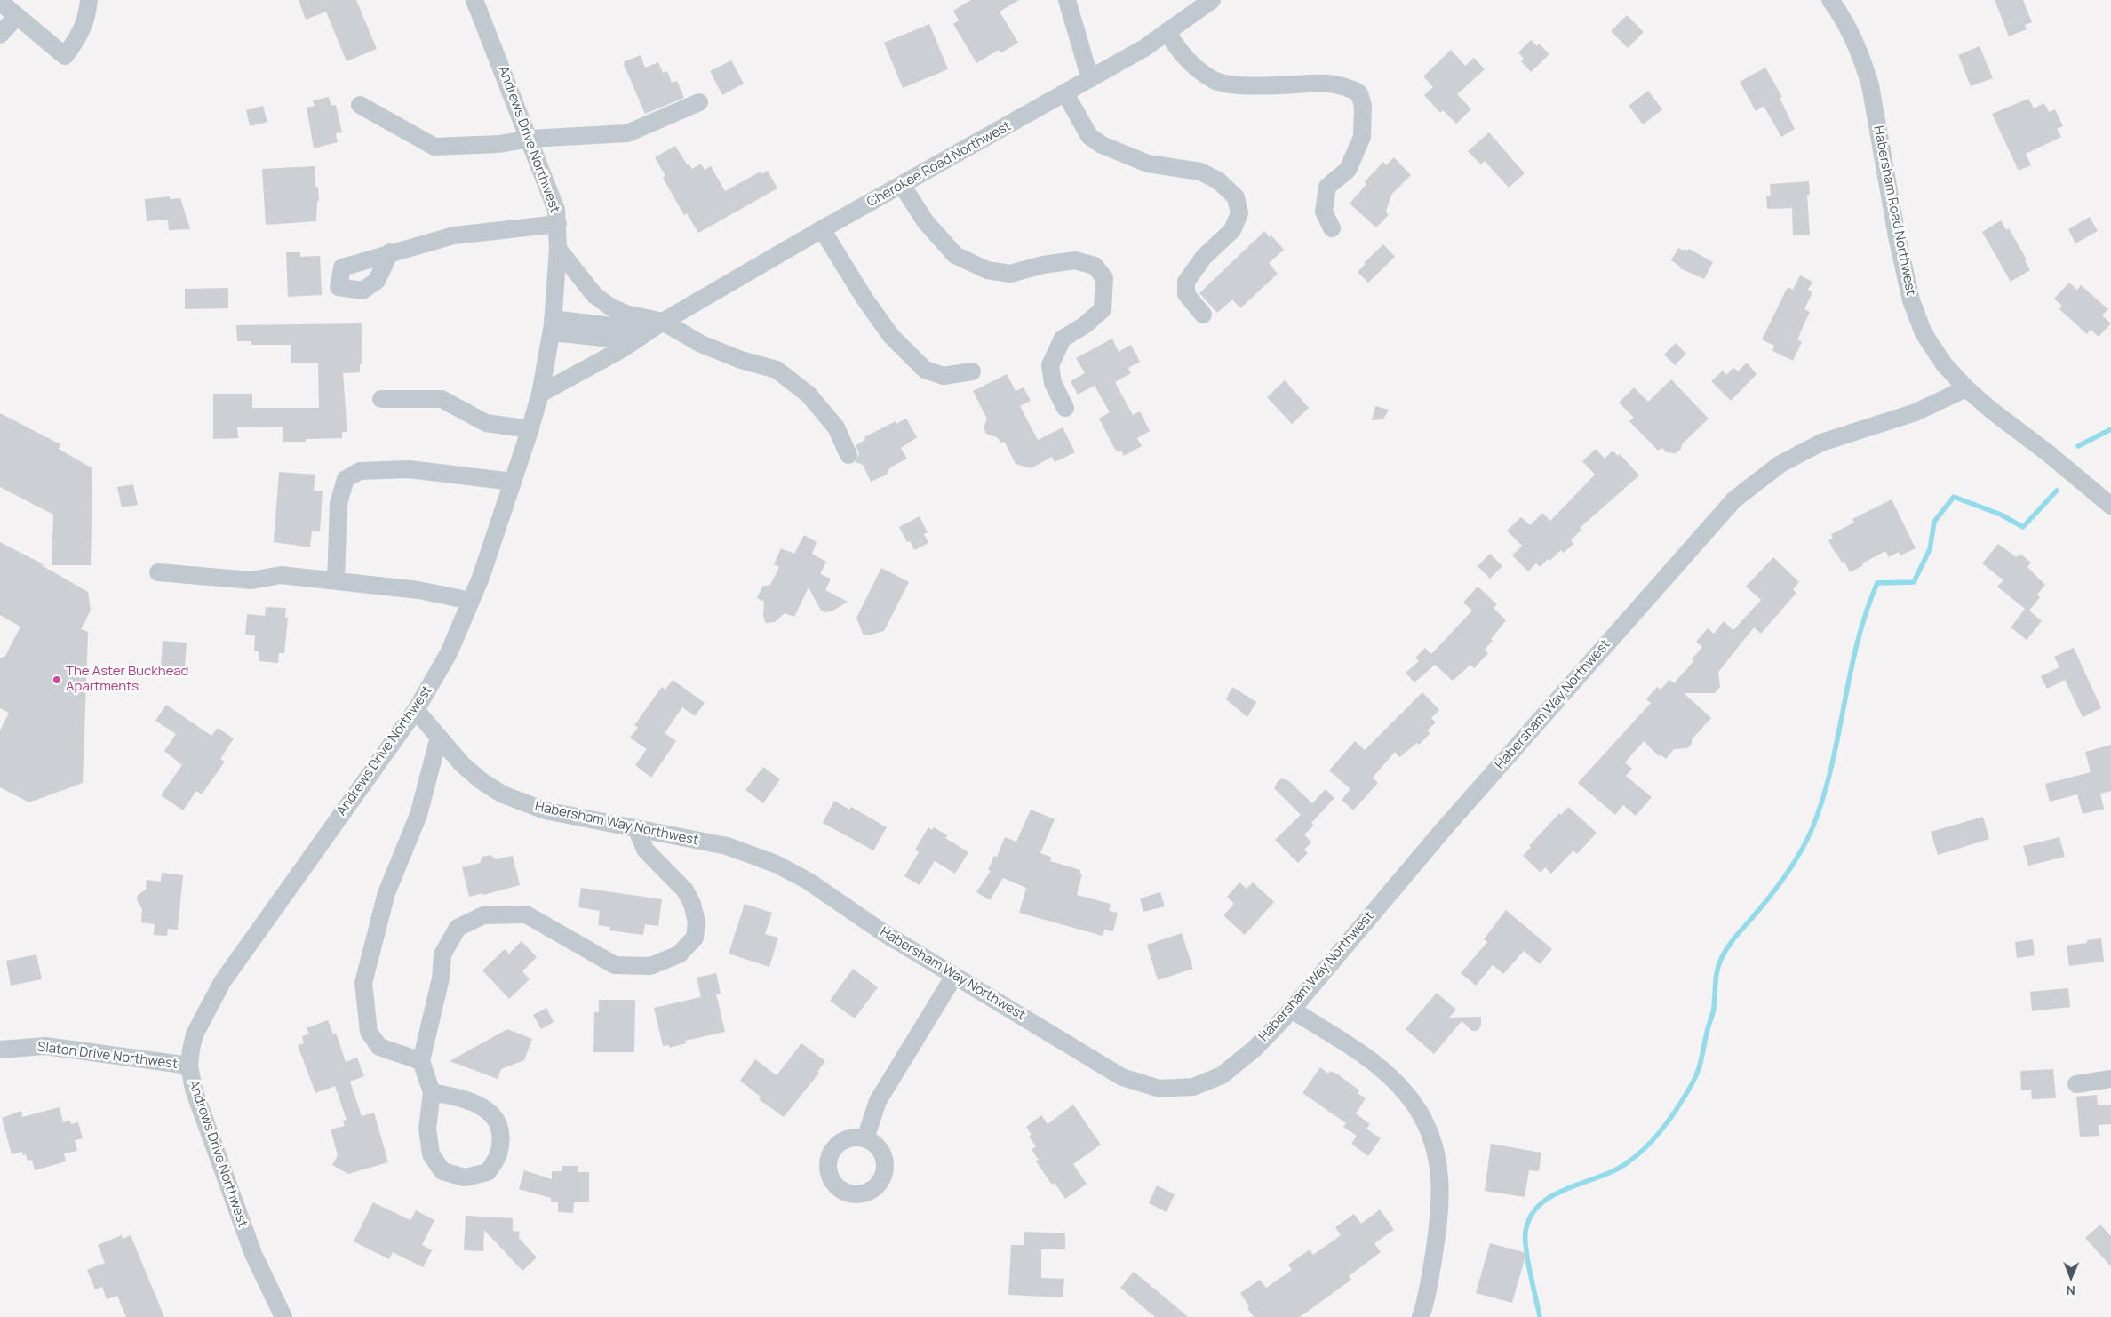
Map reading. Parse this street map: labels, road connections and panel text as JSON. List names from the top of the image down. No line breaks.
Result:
{"streets":{"street":["Andrews Drive Northwest","Cherokee Road Northwest","Habersham Road Northwest","Habersham Way Northwest","Slaton Drive Northwest"]},"crossings":[["Andrews Drive Northwest","Cherokee Road Northwest"],["Andrews Drive Northwest","Habersham Way Northwest"],["Andrews Drive Northwest","Slaton Drive Northwest"],["Habersham Road Northwest","Habersham Way Northwest"]],"places":["The Aster Buckhead Apartments"],"north":"bottom"}
